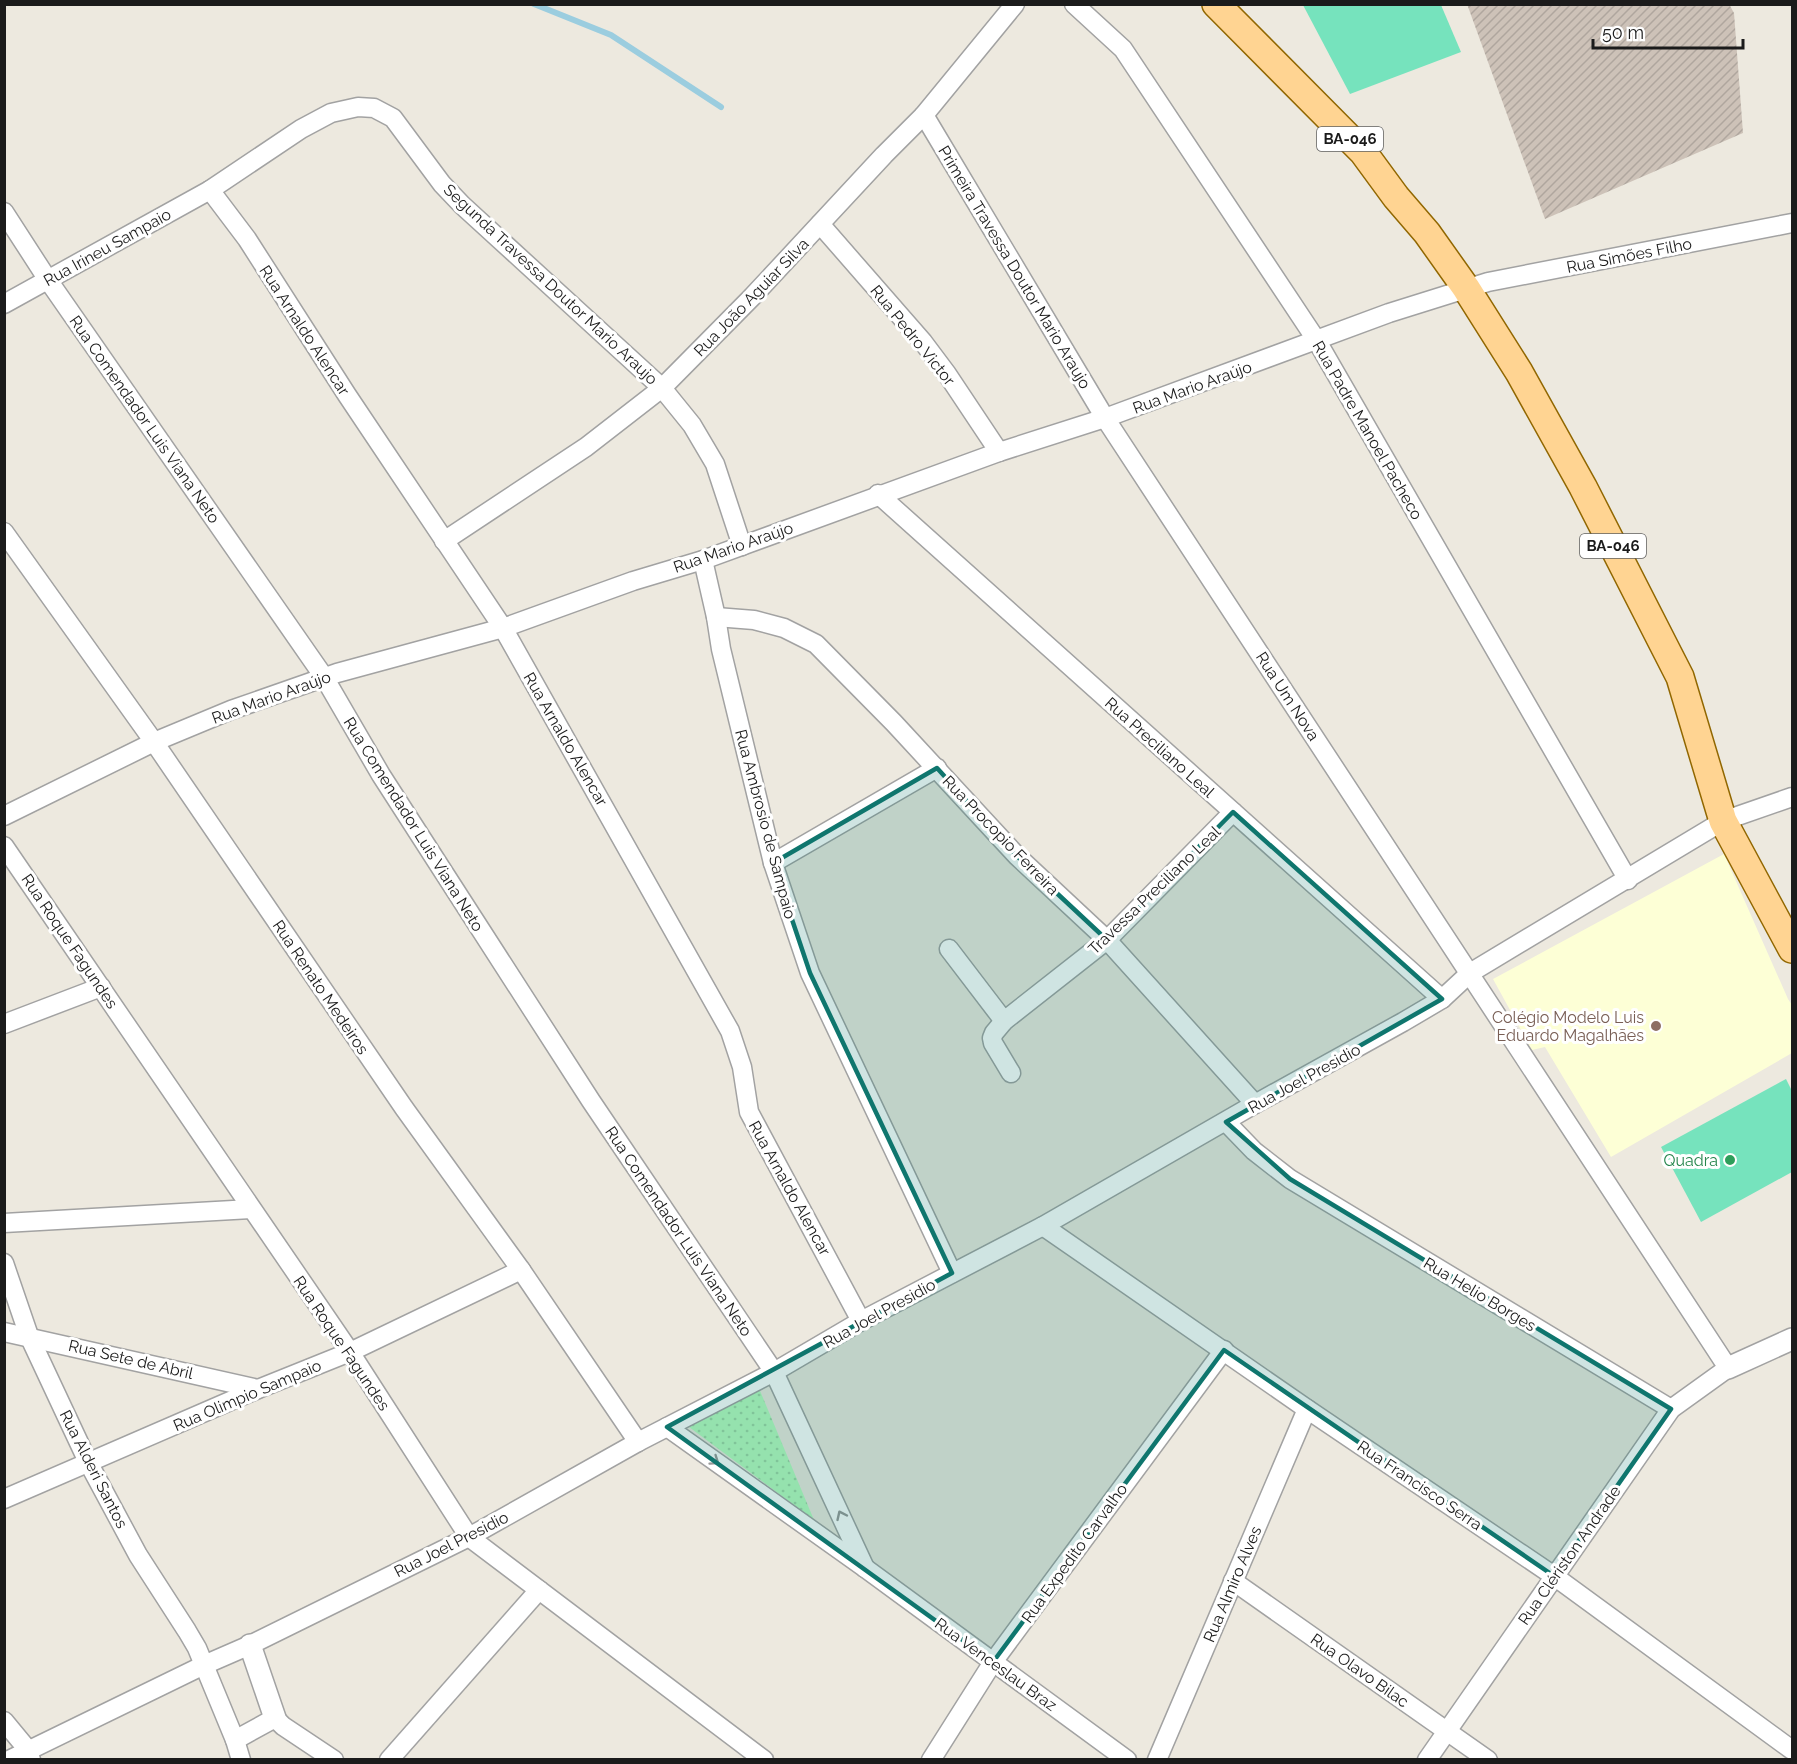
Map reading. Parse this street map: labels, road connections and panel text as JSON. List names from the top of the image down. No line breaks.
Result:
{"streets":{"main road":["BA-046"],"street":["Rua Irineu Sampaio","Rua Simões Filho","Primeira Travessa Doutor Mario Araujo","Segunda Travessa Doutor Mario Araujo","Rua João Aguiar Silva","Rua Arnaldo Alencar","Rua Pedro Victor","Rua Mario Araújo","Rua Comendador Luis Viana Neto","Rua Padre Manoel Pacheco","Rua Um Nova","Rua Preciliano Leal","Rua Ambrosio de Sampaio","Rua Procopio Ferreira","Travessa Preciliano Leal","Rua Roque Fagundes","Rua Renato Medeiros","Rua Joel Presidio","Rua Helio Borges","Rua Sete de Abril","Rua Olimpio Sampaio","Rua Alderi Santos","Rua Francisco Serra","Rua Expedito Carvalho","Rua Clériston Andrade","Rua Almiro Alves","Rua Venceslau Braz","Rua Olavo Bilac"]},"crossings":[["BA-046","Rua Simões Filho"],["BA-046","Rua Mario Araújo"],["BA-046","Rua Joel Presidio"],["Rua Irineu Sampaio","Segunda Travessa Doutor Mario Araujo"],["Rua Irineu Sampaio","Rua Arnaldo Alencar"],["Rua Irineu Sampaio","Rua Comendador Luis Viana Neto"],["Rua Simões Filho","Rua Mario Araújo"],["Primeira Travessa Doutor Mario Araujo","Rua João Aguiar Silva"],["Primeira Travessa Doutor Mario Araujo","Rua Mario Araújo"],["Primeira Travessa Doutor Mario Araujo","Rua Um Nova"],["Segunda Travessa Doutor Mario Araujo","Rua João Aguiar Silva"],["Segunda Travessa Doutor Mario Araujo","Rua Arnaldo Alencar"],["Segunda Travessa Doutor Mario Araujo","Rua Mario Araújo"],["Rua João Aguiar Silva","Rua Arnaldo Alencar"],["Rua João Aguiar Silva","Rua Pedro Victor"],["Rua Arnaldo Alencar","Rua Mario Araújo"],["Rua Arnaldo Alencar","Rua Joel Presidio"],["Rua Pedro Victor","Rua Mario Araújo"],["Rua Mario Araújo","Rua Comendador Luis Viana Neto"],["Rua Mario Araújo","Rua Padre Manoel Pacheco"],["Rua Mario Araújo","Rua Um Nova"],["Rua Mario Araújo","Rua Preciliano Leal"],["Rua Mario Araújo","Rua Ambrosio de Sampaio"],["Rua Mario Araújo","Rua Renato Medeiros"],["Rua Comendador Luis Viana Neto","Rua Joel Presidio"],["Rua Comendador Luis Viana Neto","Rua Venceslau Braz"],["Rua Padre Manoel Pacheco","Rua Joel Presidio"],["Rua Um Nova","Rua Joel Presidio"],["Rua Um Nova","Rua Clériston Andrade"],["Rua Preciliano Leal","Travessa Preciliano Leal"],["Rua Preciliano Leal","Rua Joel Presidio"],["Rua Ambrosio de Sampaio","Rua Procopio Ferreira"],["Rua Ambrosio de Sampaio","Rua Joel Presidio"],["Rua Procopio Ferreira","Travessa Preciliano Leal"],["Rua Procopio Ferreira","Rua Joel Presidio"],["Rua Roque Fagundes","Rua Joel Presidio"],["Rua Roque Fagundes","Rua Olimpio Sampaio"],["Rua Renato Medeiros","Rua Joel Presidio"],["Rua Renato Medeiros","Rua Olimpio Sampaio"],["Rua Joel Presidio","Rua Helio Borges"],["Rua Joel Presidio","Rua Alderi Santos"],["Rua Joel Presidio","Rua Francisco Serra"],["Rua Joel Presidio","Rua Venceslau Braz"],["Rua Helio Borges","Rua Clériston Andrade"],["Rua Sete de Abril","Rua Olimpio Sampaio"],["Rua Sete de Abril","Rua Alderi Santos"],["Rua Olimpio Sampaio","Rua Alderi Santos"],["Rua Francisco Serra","Rua Expedito Carvalho"],["Rua Francisco Serra","Rua Clériston Andrade"],["Rua Francisco Serra","Rua Almiro Alves"],["Rua Expedito Carvalho","Rua Venceslau Braz"],["Rua Clériston Andrade","Rua Olavo Bilac"],["Rua Almiro Alves","Rua Olavo Bilac"]],"one_way":["Rua Venceslau Braz"],"places":["Colégio Modelo Luis Eduardo Magalhães","Quadra"],"scale_bar":"50 m"}
